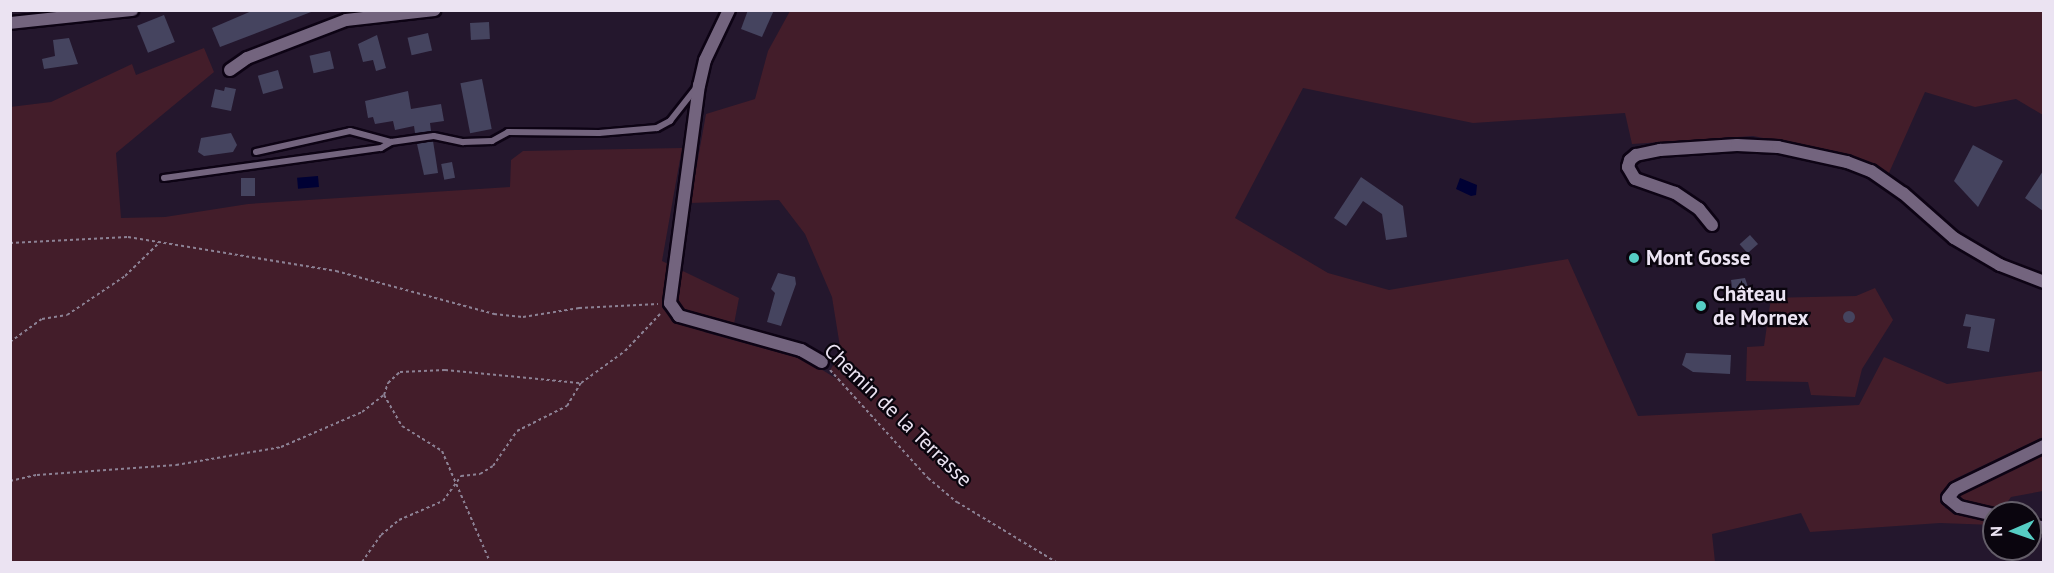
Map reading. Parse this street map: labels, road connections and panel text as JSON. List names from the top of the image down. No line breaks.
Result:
{"streets":{"street":["Chemin de la Terrasse"]},"places":["Mont Gosse","Château de Mornex"],"north":"left"}
